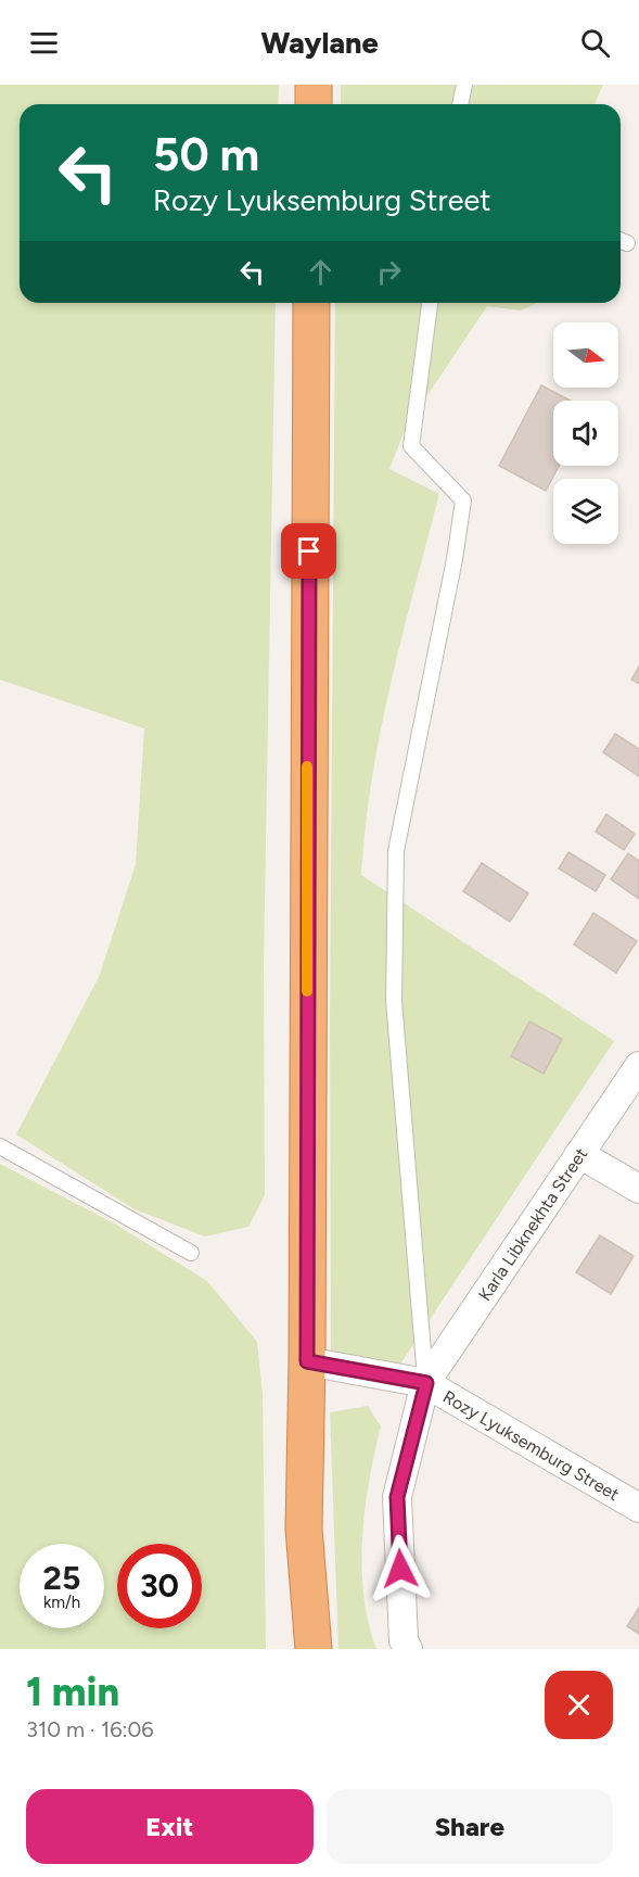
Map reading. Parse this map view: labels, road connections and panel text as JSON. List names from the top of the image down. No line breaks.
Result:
{"streets":{"street":["Karla Libknekhta Street","Rozy Lyuksemburg Street"]},"crossings":[["Karla Libknekhta Street","Rozy Lyuksemburg Street"]],"north":"right","page":{"header":"Waylane","turn":["50 m","Rozy Lyuksemburg Street"],"speed":"25 km/h","limit":"30","heading":["1 min","310 m · 16:06"],"buttons":["Exit","Share"]}}
